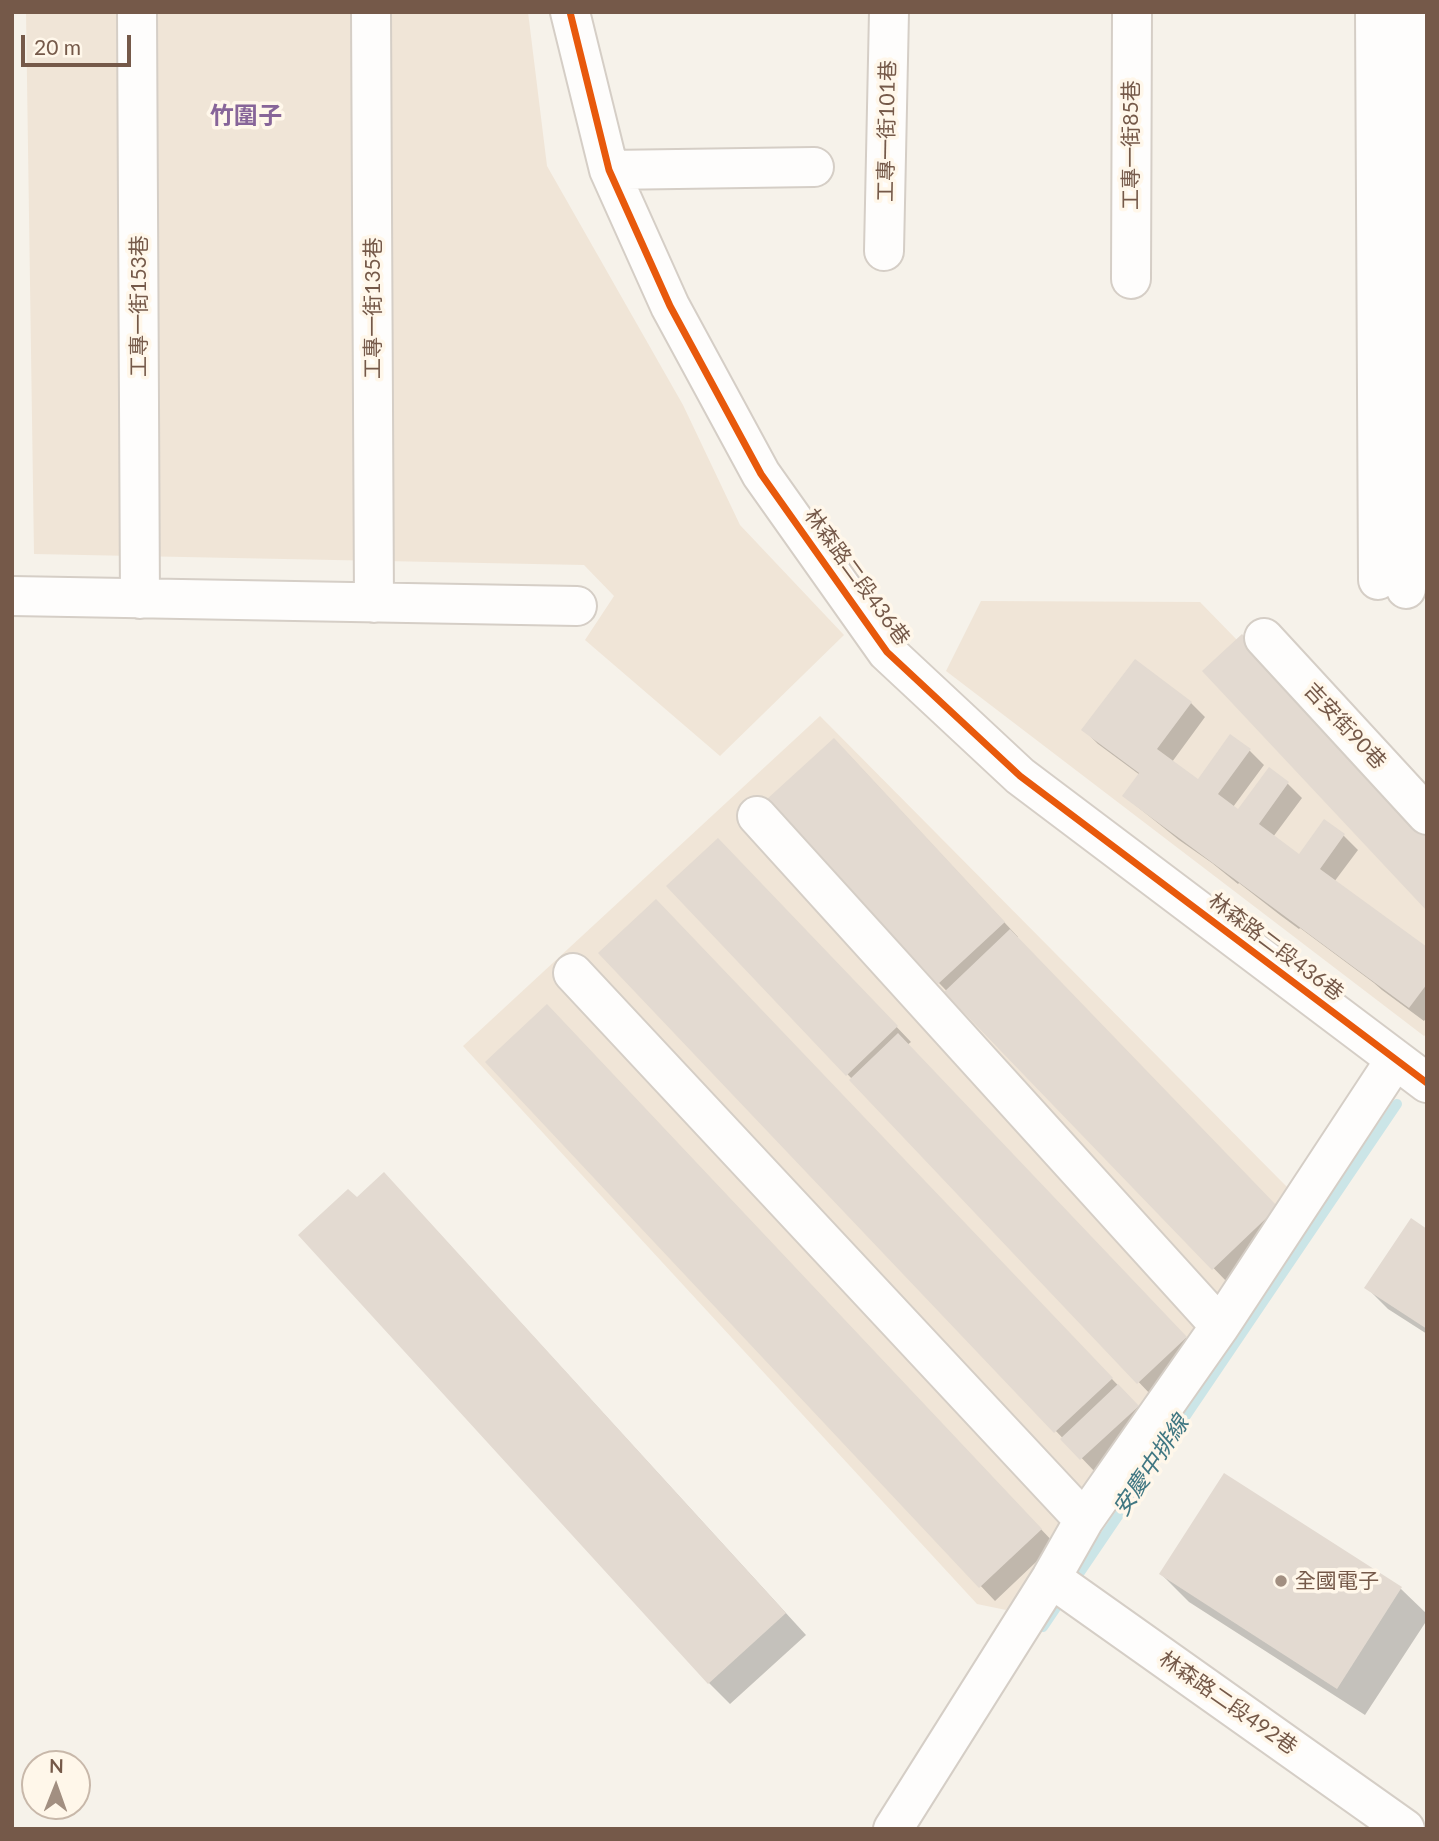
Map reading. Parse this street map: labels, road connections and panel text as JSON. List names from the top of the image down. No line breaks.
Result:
{"streets":{"street":["工專一街101巷","工專一街85巷","工專一街153巷","工專一街135巷","林森路二段436巷","吉安街90巷","林森路二段492巷"]},"districts":["竹圍子"],"water":["安慶中排線"],"places":["全國電子"],"scale_bar":"20 m","north":"top"}
